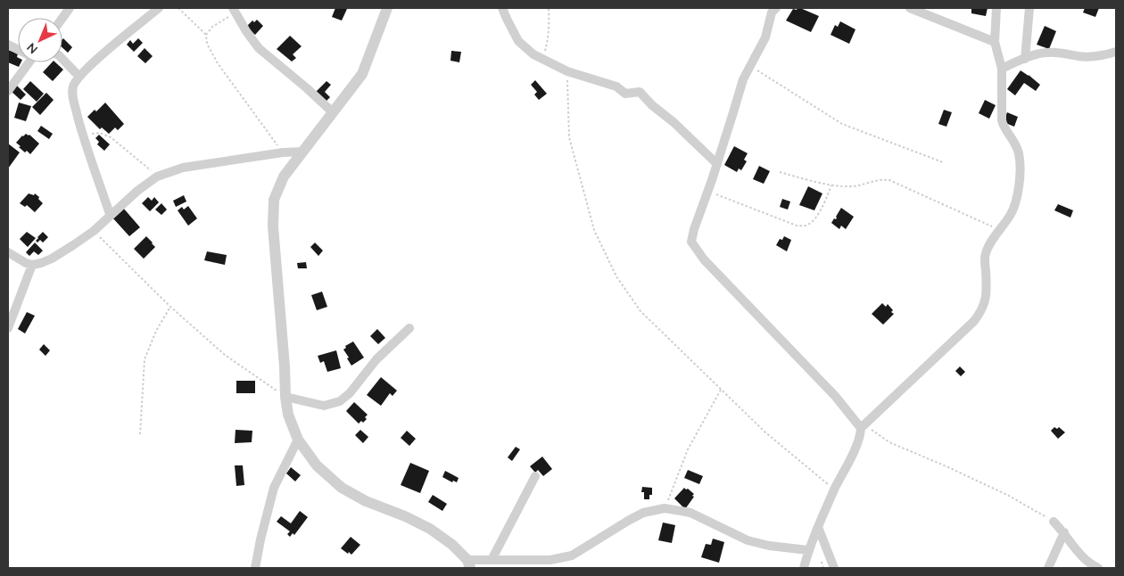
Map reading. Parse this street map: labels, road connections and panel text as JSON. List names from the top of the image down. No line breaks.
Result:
{"north":"bottom left"}
